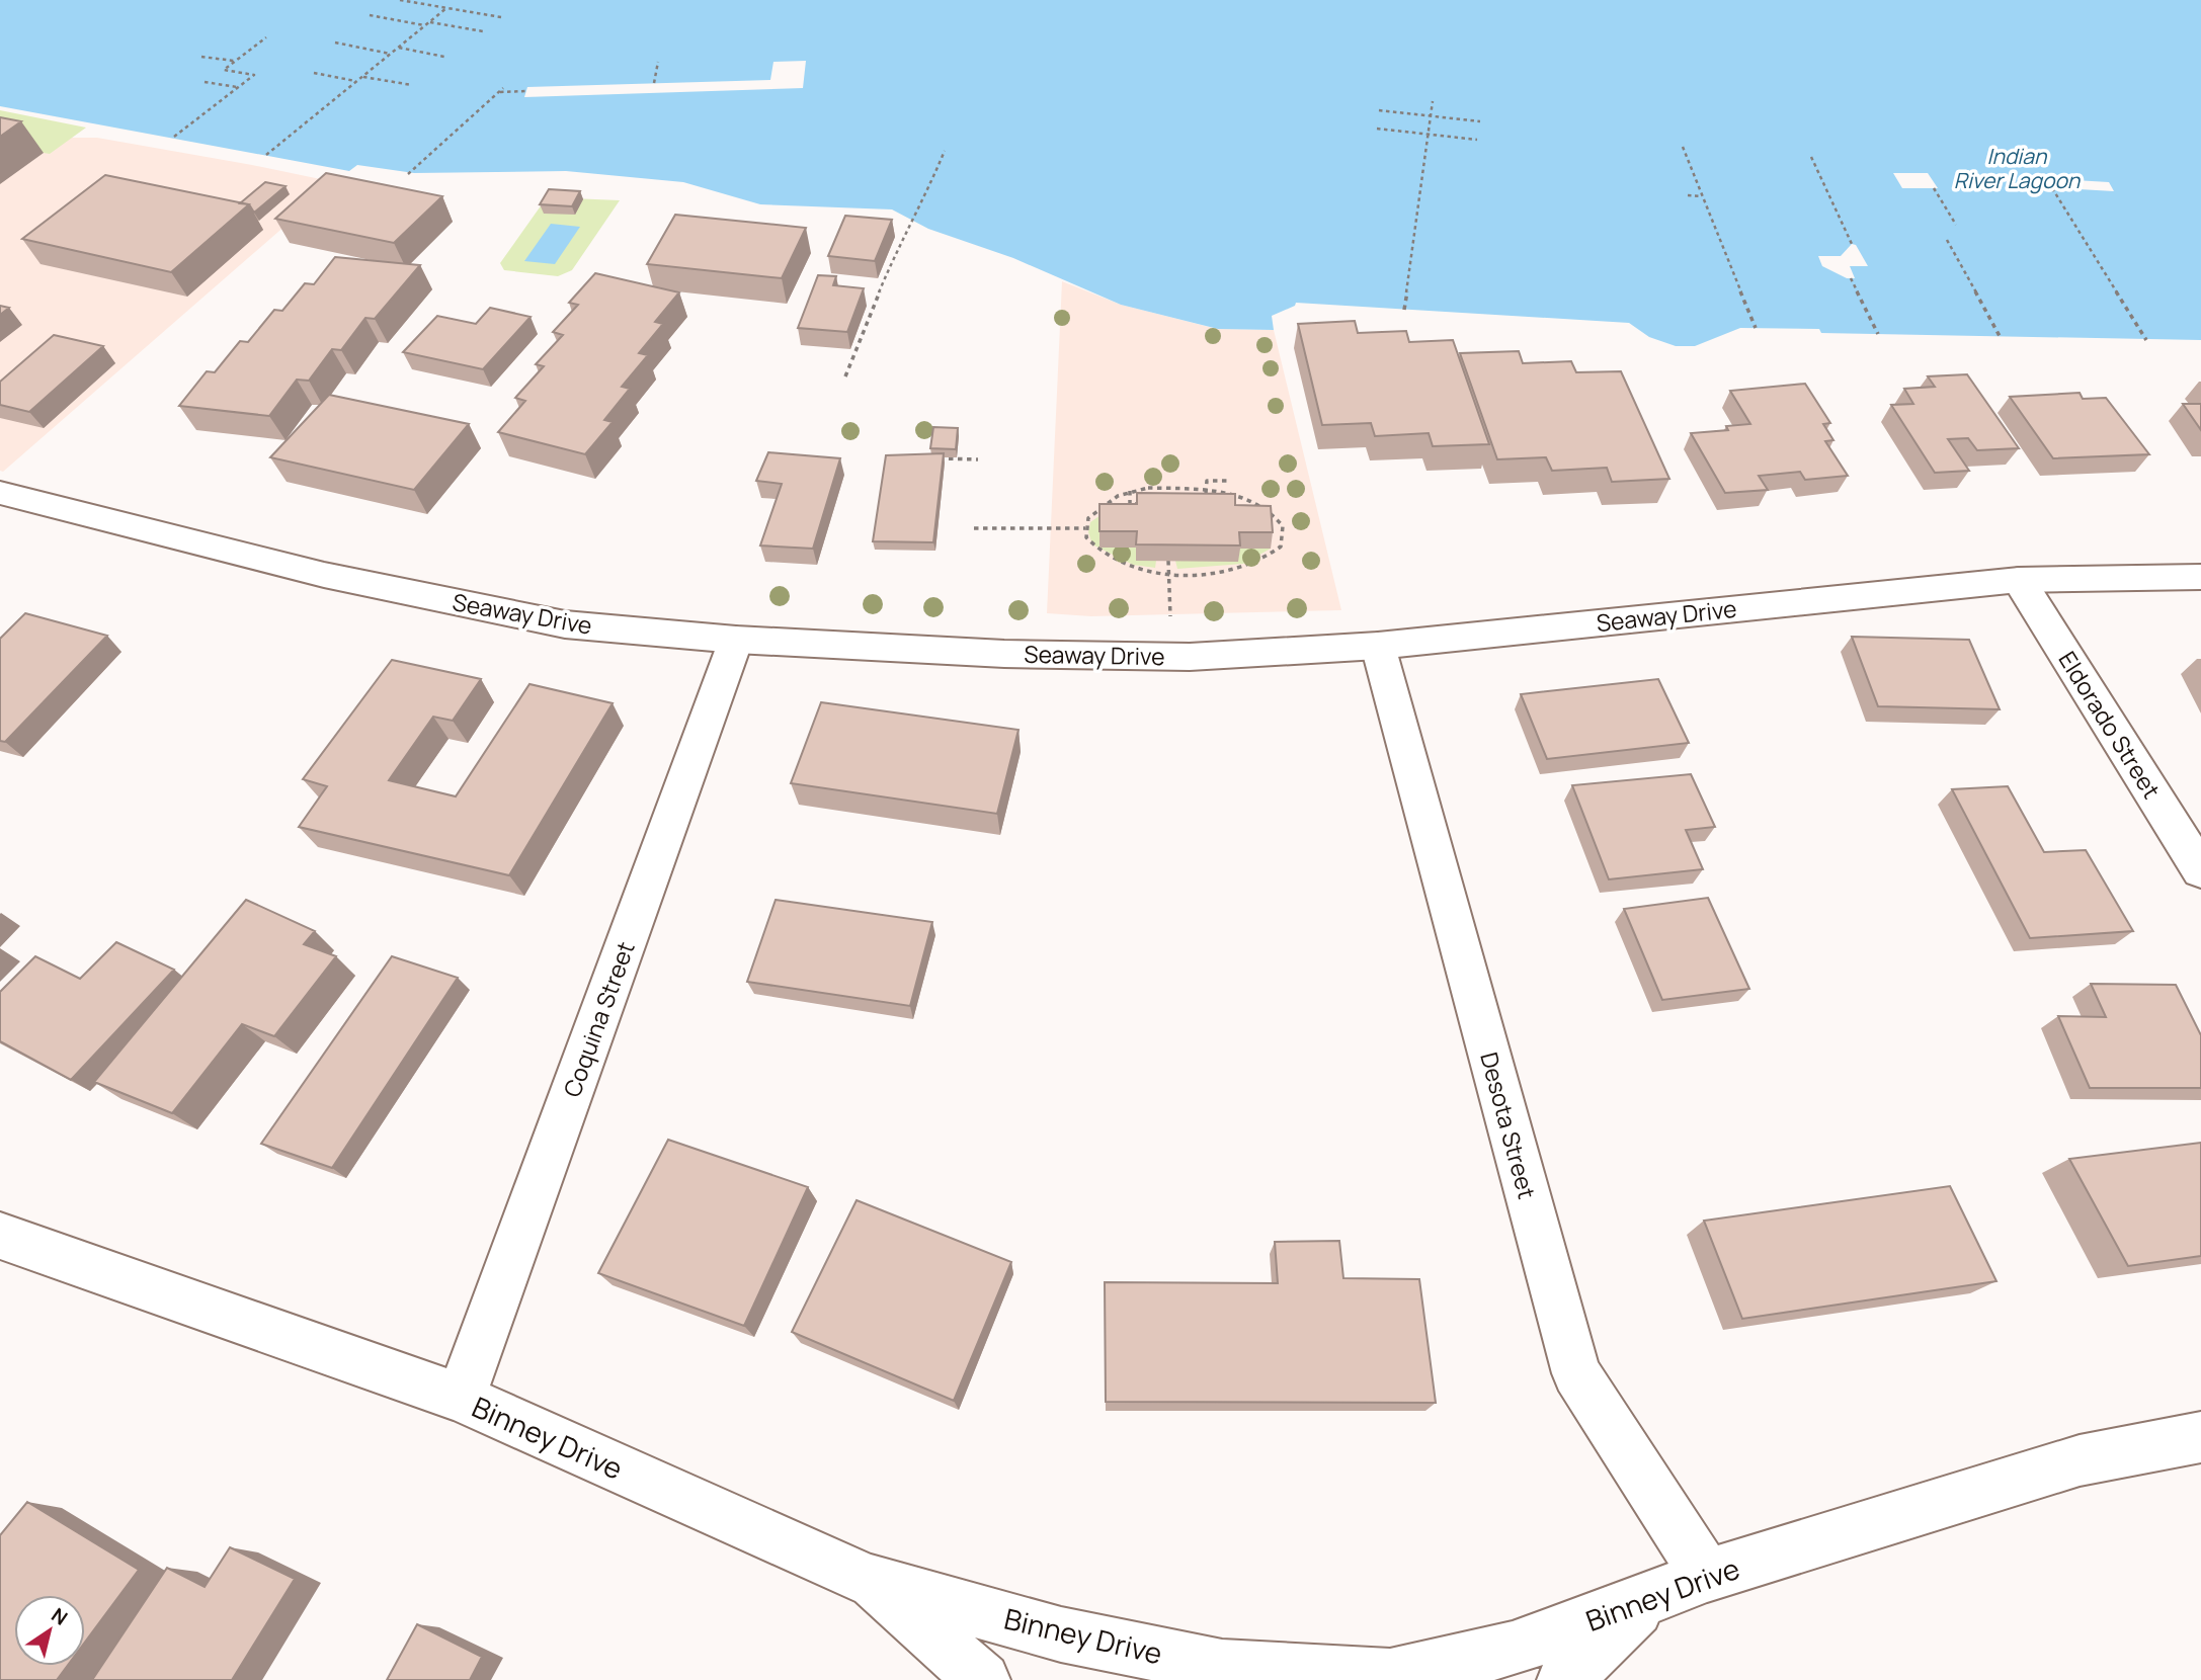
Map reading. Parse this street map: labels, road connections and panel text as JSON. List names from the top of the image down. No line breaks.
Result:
{"streets":{"street":["Seaway Drive","Eldorado Street","Coquina Street","Desota Street","Binney Drive"]},"crossings":[["Seaway Drive","Eldorado Street"],["Seaway Drive","Coquina Street"],["Seaway Drive","Desota Street"],["Coquina Street","Binney Drive"],["Desota Street","Binney Drive"]],"water":["Indian River Lagoon"],"north":"top right"}
